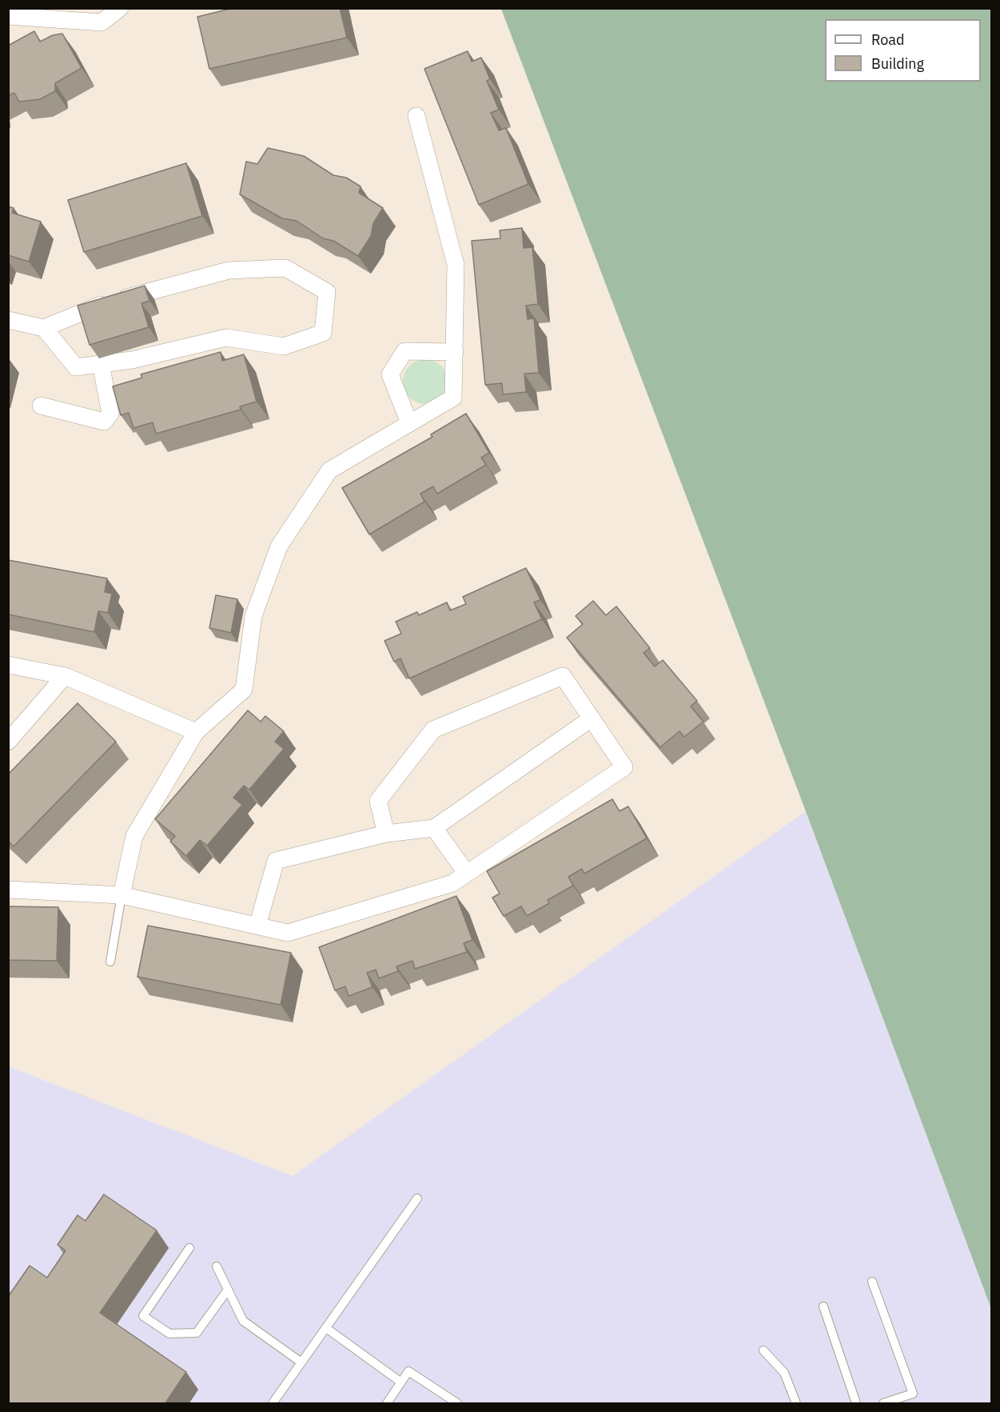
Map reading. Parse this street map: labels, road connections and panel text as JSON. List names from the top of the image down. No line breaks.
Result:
{"legend":["Road","Building"]}
